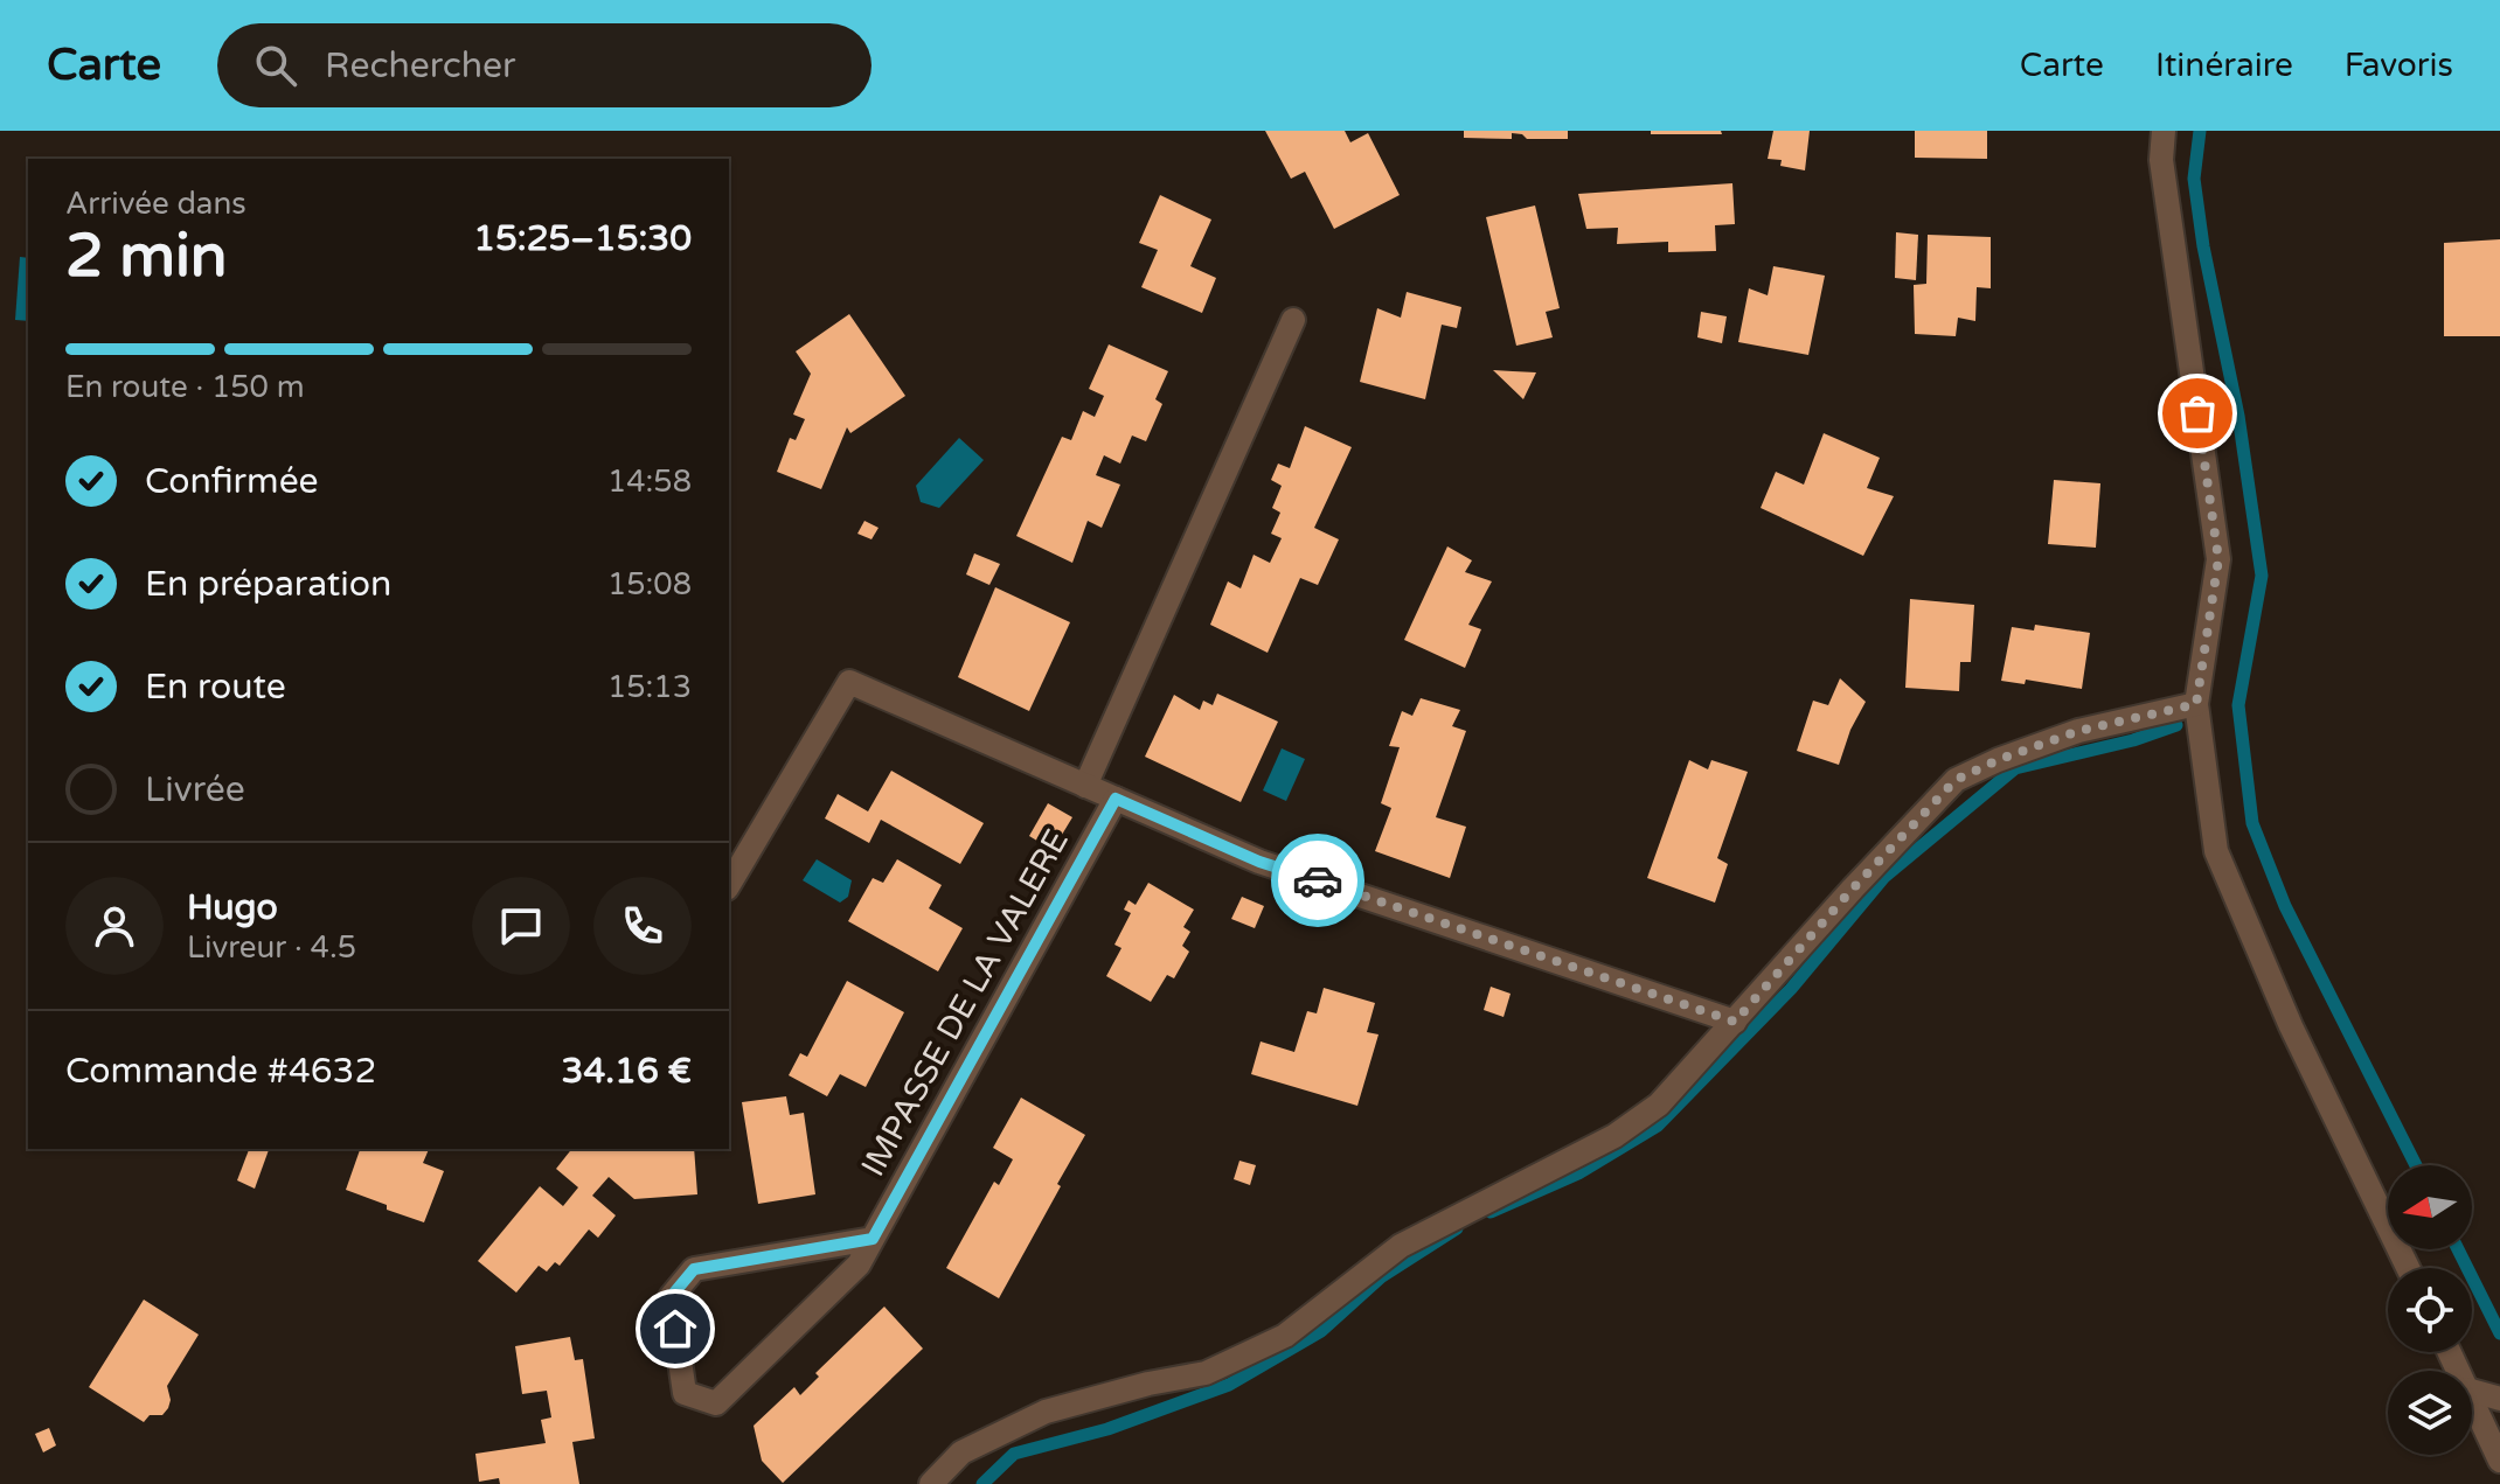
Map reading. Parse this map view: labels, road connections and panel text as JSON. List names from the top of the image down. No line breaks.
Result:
{"streets":{"street":["IMPASSE DE LA VALERE"]},"north":"left","page":{"header":"Carte","search":"Rechercher","nav":["Carte","Itinéraire","Favoris"],"heading":["2 min","Arrivée dans","15:25–15:30"],"panel":["Hugo","Livreur · 4.5","Commande #4632","34.16 €"],"bar":"En route · 150 m","list":[["Confirmée","14:58"],["En préparation","15:08"],["En route","15:13"],"Livrée"]}}
